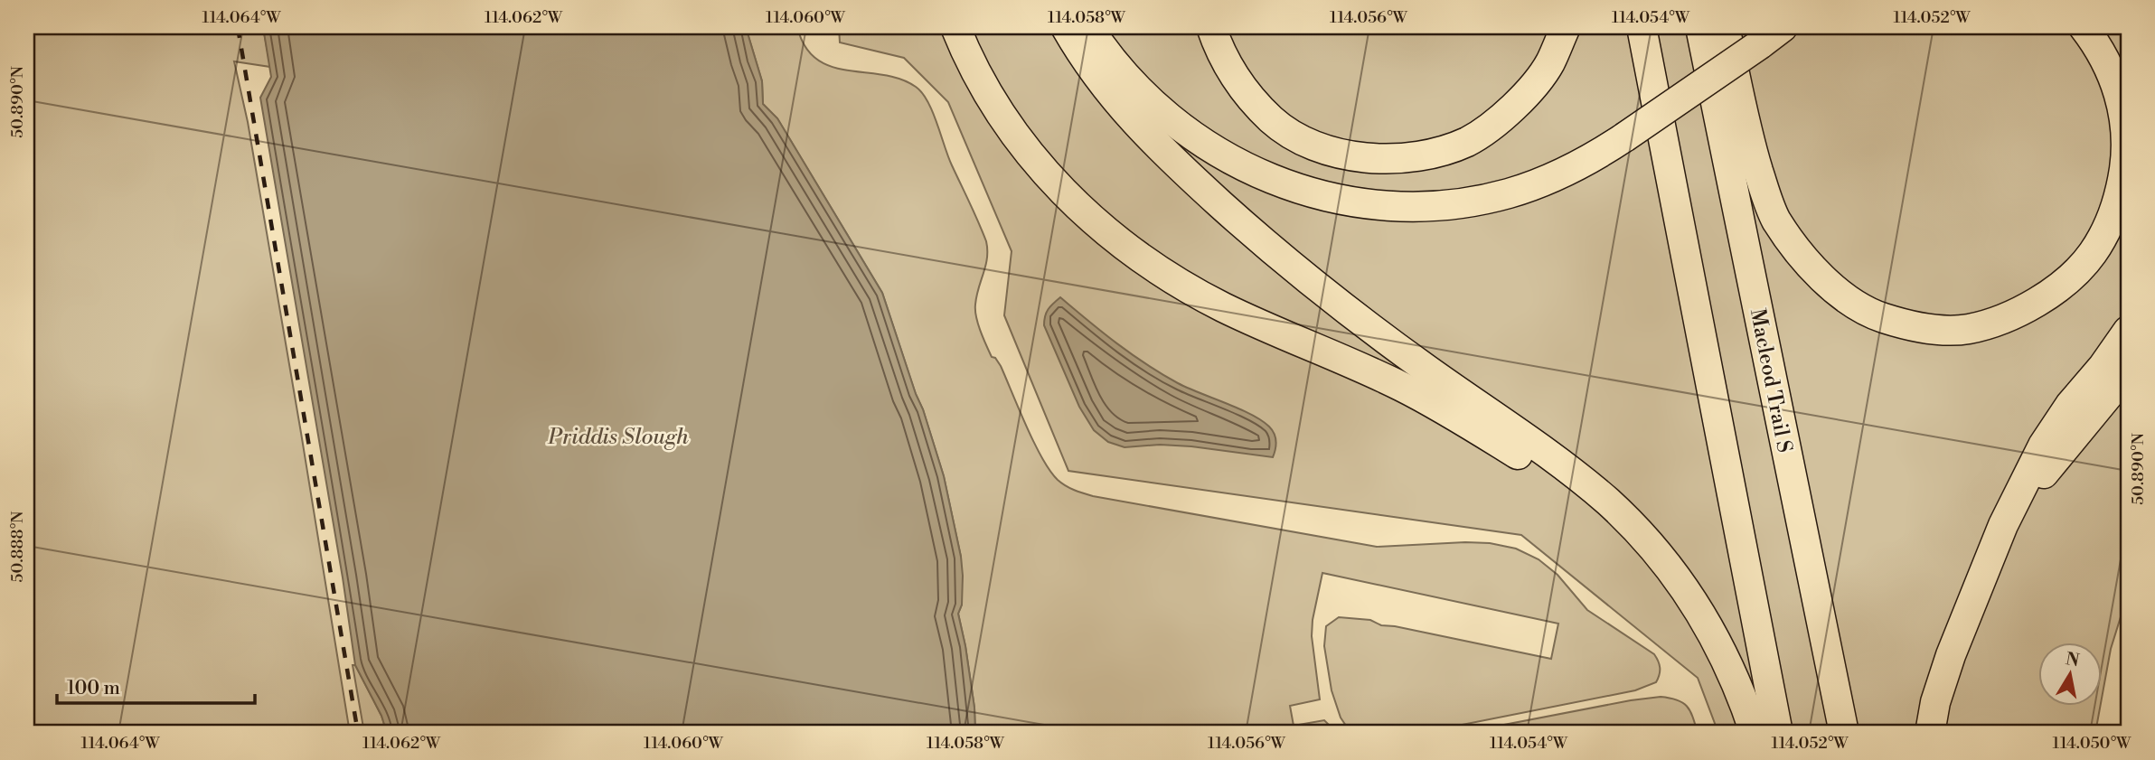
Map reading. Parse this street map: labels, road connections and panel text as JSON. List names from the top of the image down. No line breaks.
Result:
{"streets":{"highway":["Macleod Trail S"]},"water":["Priddis Slough"],"scale_bar":"100 m","north":"top","coordinates":["114.064°W","114.062°W","114.060°W","114.058°W","114.056°W","114.054°W","114.052°W","50.890°N","50.888°N","114.050°W"]}
